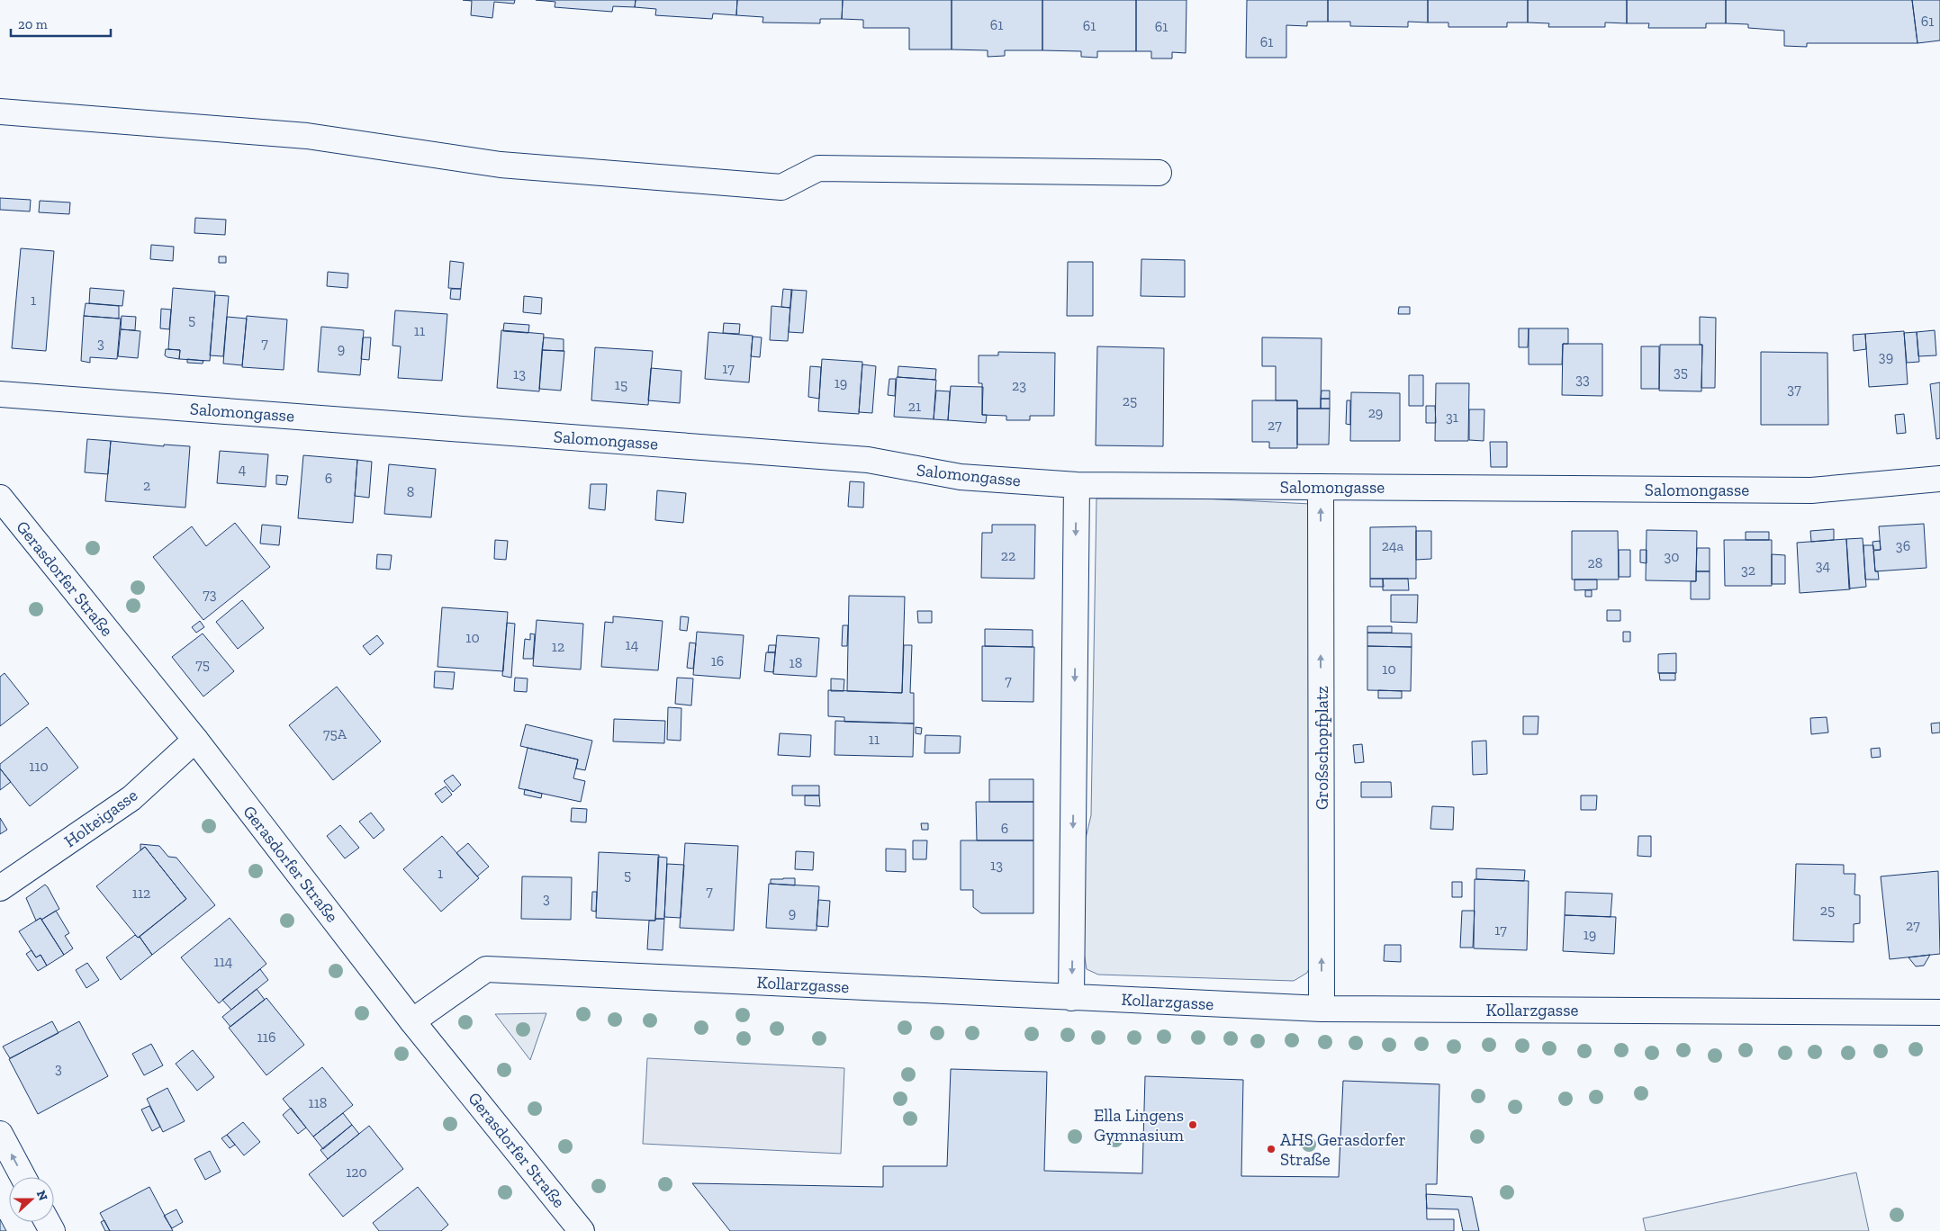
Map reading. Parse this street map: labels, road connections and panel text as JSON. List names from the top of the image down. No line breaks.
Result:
{"streets":{"street":["Salomongasse","Gerasdorfer Straße","Großschopfplatz","Holteigasse","Kollarzgasse"]},"crossings":[["Salomongasse","Großschopfplatz"],["Gerasdorfer Straße","Holteigasse"],["Gerasdorfer Straße","Kollarzgasse"],["Großschopfplatz","Kollarzgasse"]],"one_way":["Großschopfplatz"],"places":["Ella Lingens Gymnasium","AHS Gerasdorfer Straße"],"house_numbers":["61","61","61","61","61","1","5","11","3","7","9","39","17","35","13","33","19","15","23","37","25","21","29","31","27","4","6","2","8","24a","36","22","30","28","34","32","73","10","14","12","16","18","75","10","7","75A","11","110","6","13","1","5","7","112","3","25","9","27","17","19","114","116","3","118","120"],"scale_bar":"20 m","north":"right"}
